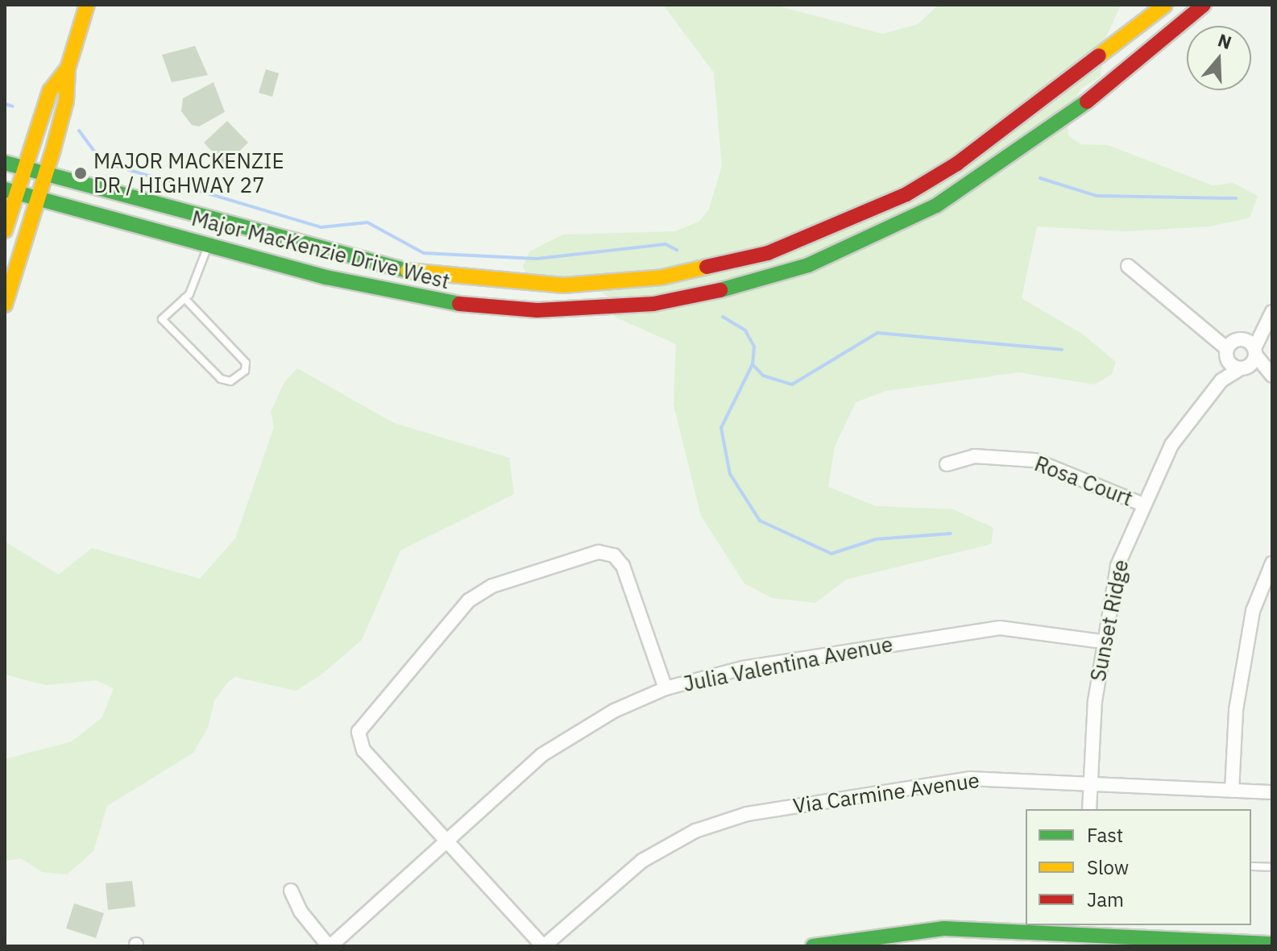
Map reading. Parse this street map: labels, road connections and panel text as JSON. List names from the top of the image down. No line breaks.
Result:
{"streets":{"main road":["Major MacKenzie Drive West"],"street":["Rosa Court","Sunset Ridge","Julia Valentina Avenue","Via Carmine Avenue"]},"crossings":[["Rosa Court","Sunset Ridge"],["Sunset Ridge","Julia Valentina Avenue"],["Sunset Ridge","Via Carmine Avenue"]],"places":["MAJOR MACKENZIE DR / HIGHWAY 27"],"legend":["Fast","Slow","Jam"],"north":"top"}
